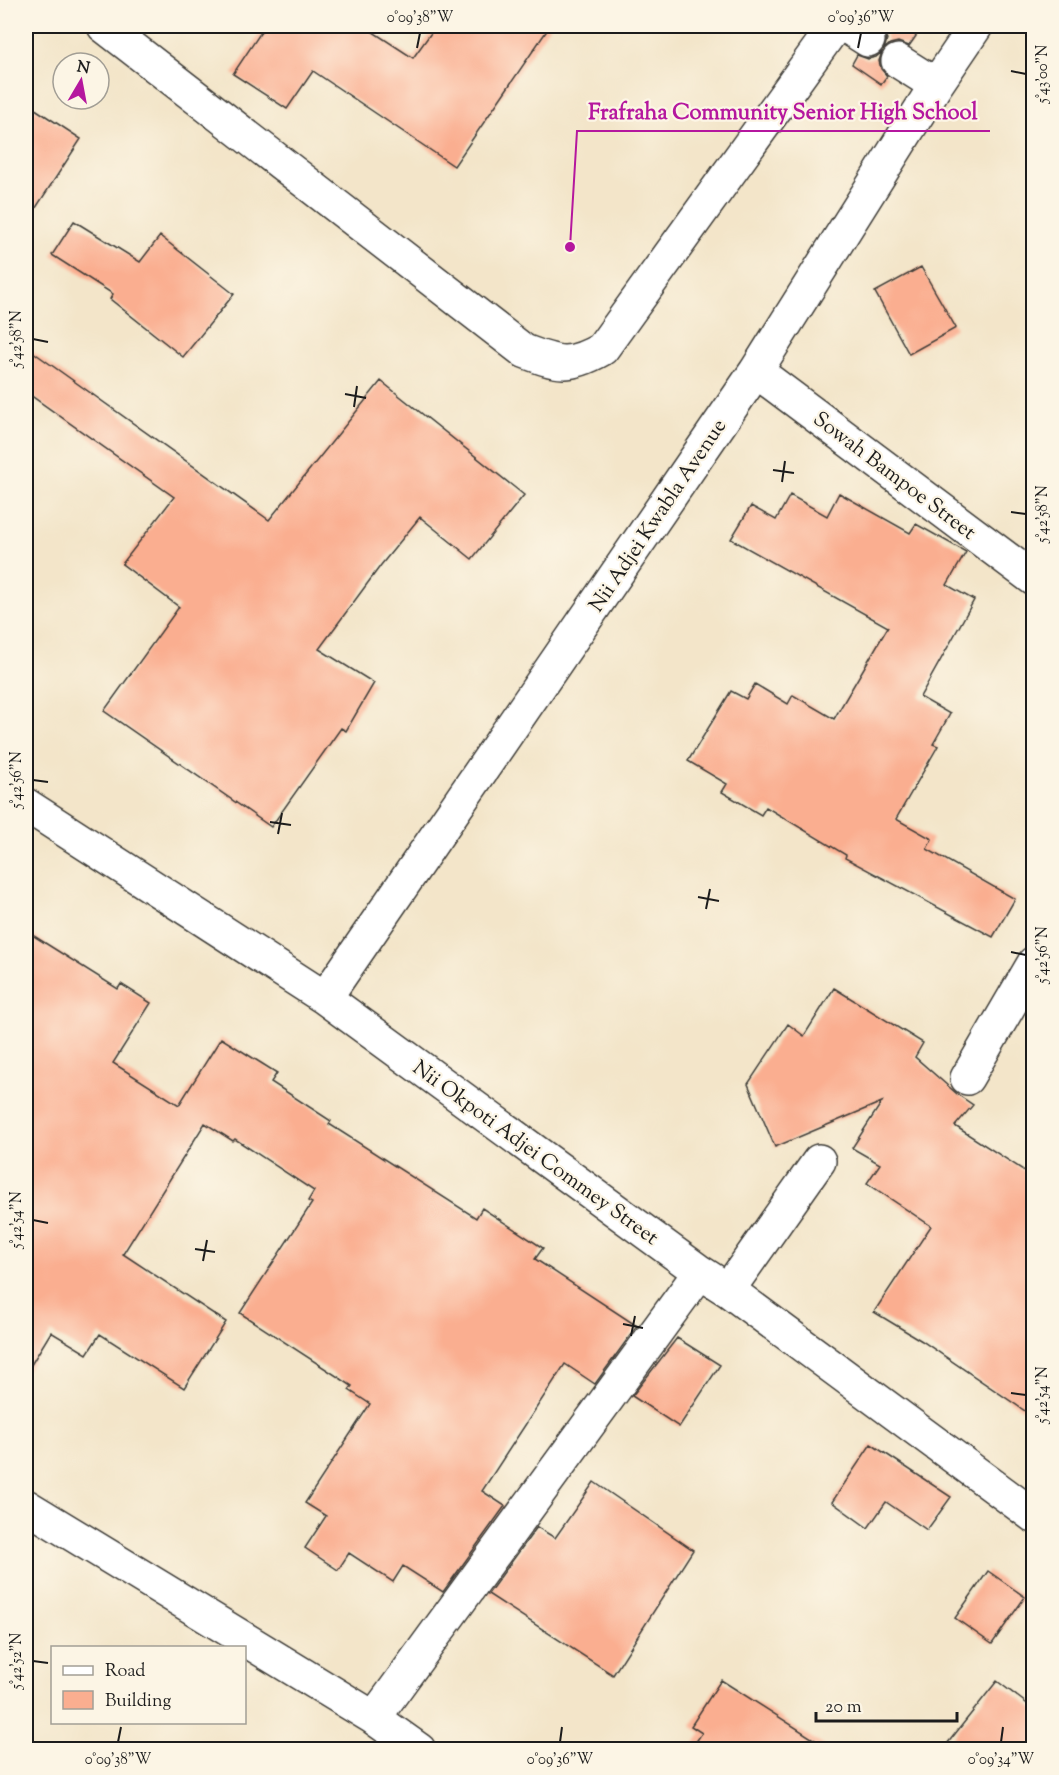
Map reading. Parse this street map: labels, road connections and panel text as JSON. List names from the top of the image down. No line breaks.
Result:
{"streets":{"street":["Sowah Bampoe Street","Nii Adjei Kwabla Avenue","Nii Okpoti Adjei Commey Street"]},"crossings":[["Sowah Bampoe Street","Nii Adjei Kwabla Avenue"],["Nii Adjei Kwabla Avenue","Nii Okpoti Adjei Commey Street"]],"places":["Frafraha Community Senior High School"],"legend":["Road","Building"],"scale_bar":"20 m","north":"top","coordinates":["0°09'38\"W","0°09'36\"W","5°43'00\"N","5°42'58\"N","5°42'56\"N","5°42'54\"N","5°42'52\"N","0°09'34\"W"]}
